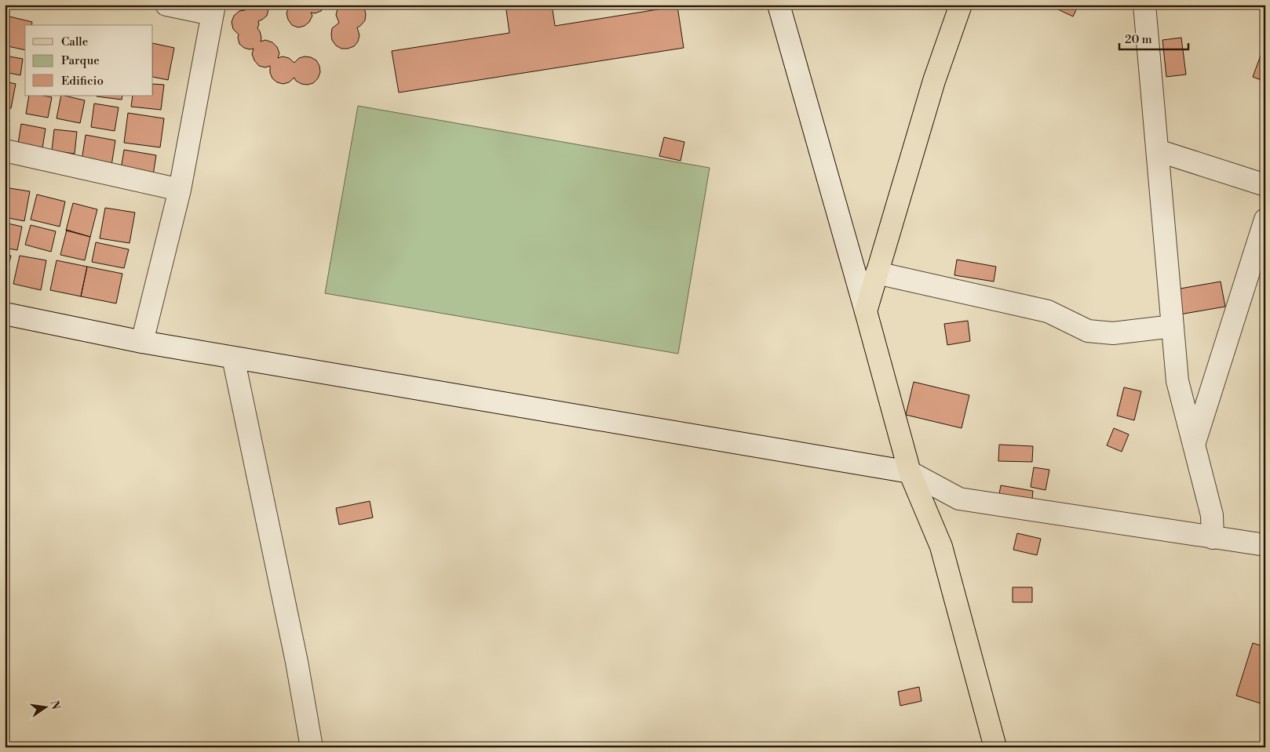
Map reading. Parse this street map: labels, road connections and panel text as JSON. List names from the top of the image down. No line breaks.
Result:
{"legend":["Calle","Parque","Edificio"],"scale_bar":"20 m","north":"right"}
